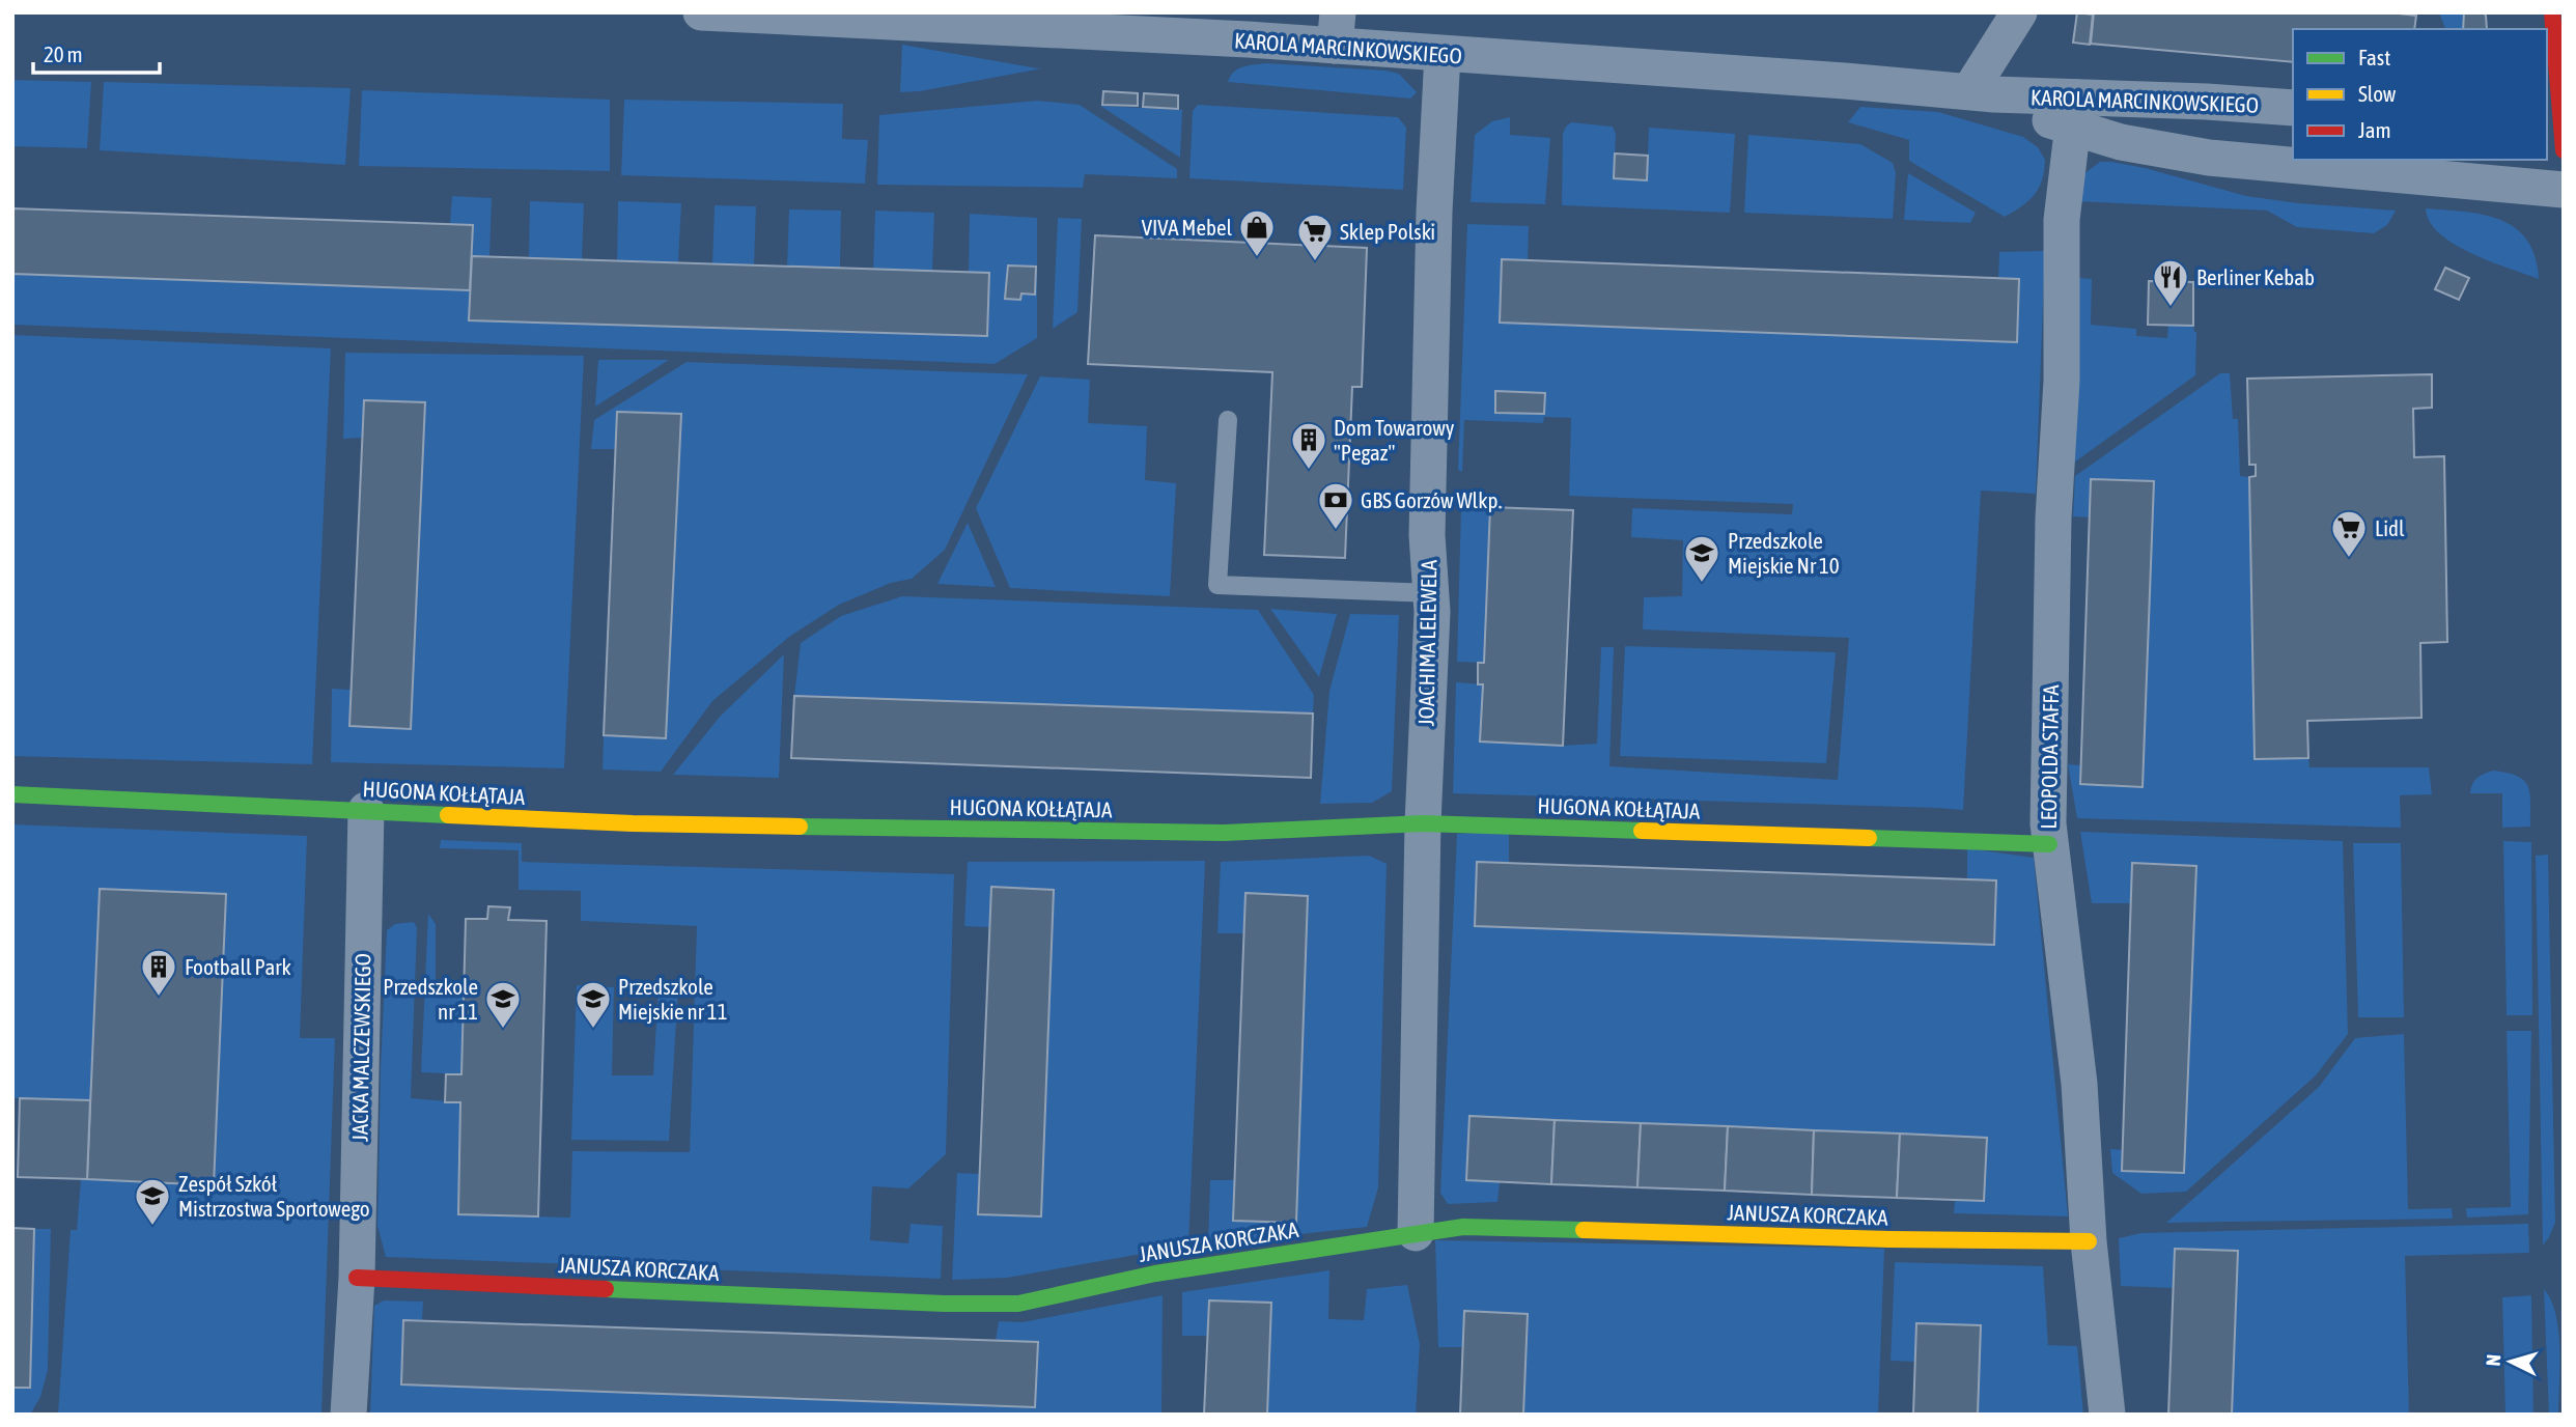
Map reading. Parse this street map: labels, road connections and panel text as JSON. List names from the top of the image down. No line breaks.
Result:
{"streets":{"street":["KAROLA MARCINKOWSKIEGO","JOACHIMA LELEWELA","LEOPOLDA STAFFA","HUGONA KOŁŁĄTAJA","JACKA MALCZEWSKIEGO","JANUSZA KORCZAKA"]},"crossings":[["KAROLA MARCINKOWSKIEGO","JOACHIMA LELEWELA"],["KAROLA MARCINKOWSKIEGO","LEOPOLDA STAFFA"],["JOACHIMA LELEWELA","HUGONA KOŁŁĄTAJA"],["JOACHIMA LELEWELA","JANUSZA KORCZAKA"],["LEOPOLDA STAFFA","HUGONA KOŁŁĄTAJA"],["LEOPOLDA STAFFA","JANUSZA KORCZAKA"],["HUGONA KOŁŁĄTAJA","JACKA MALCZEWSKIEGO"],["JACKA MALCZEWSKIEGO","JANUSZA KORCZAKA"]],"places":{"shop":["VIVA Mebel"],"supermarket":["Sklep Polski","Lidl"],"restaurant":["Berliner Kebab"],"building":["Dom Towarowy \"Pegaz\"","Football Park"],"bank":["GBS Gorzów Wlkp."],"school or university":["Przedszkole Miejskie Nr 10","Przedszkole nr 11","Przedszkole Miejskie nr 11","Zespół Szkół Mistrzostwa Sportowego"]},"legend":["Fast","Slow","Jam"],"scale_bar":"20 m","north":"left"}
